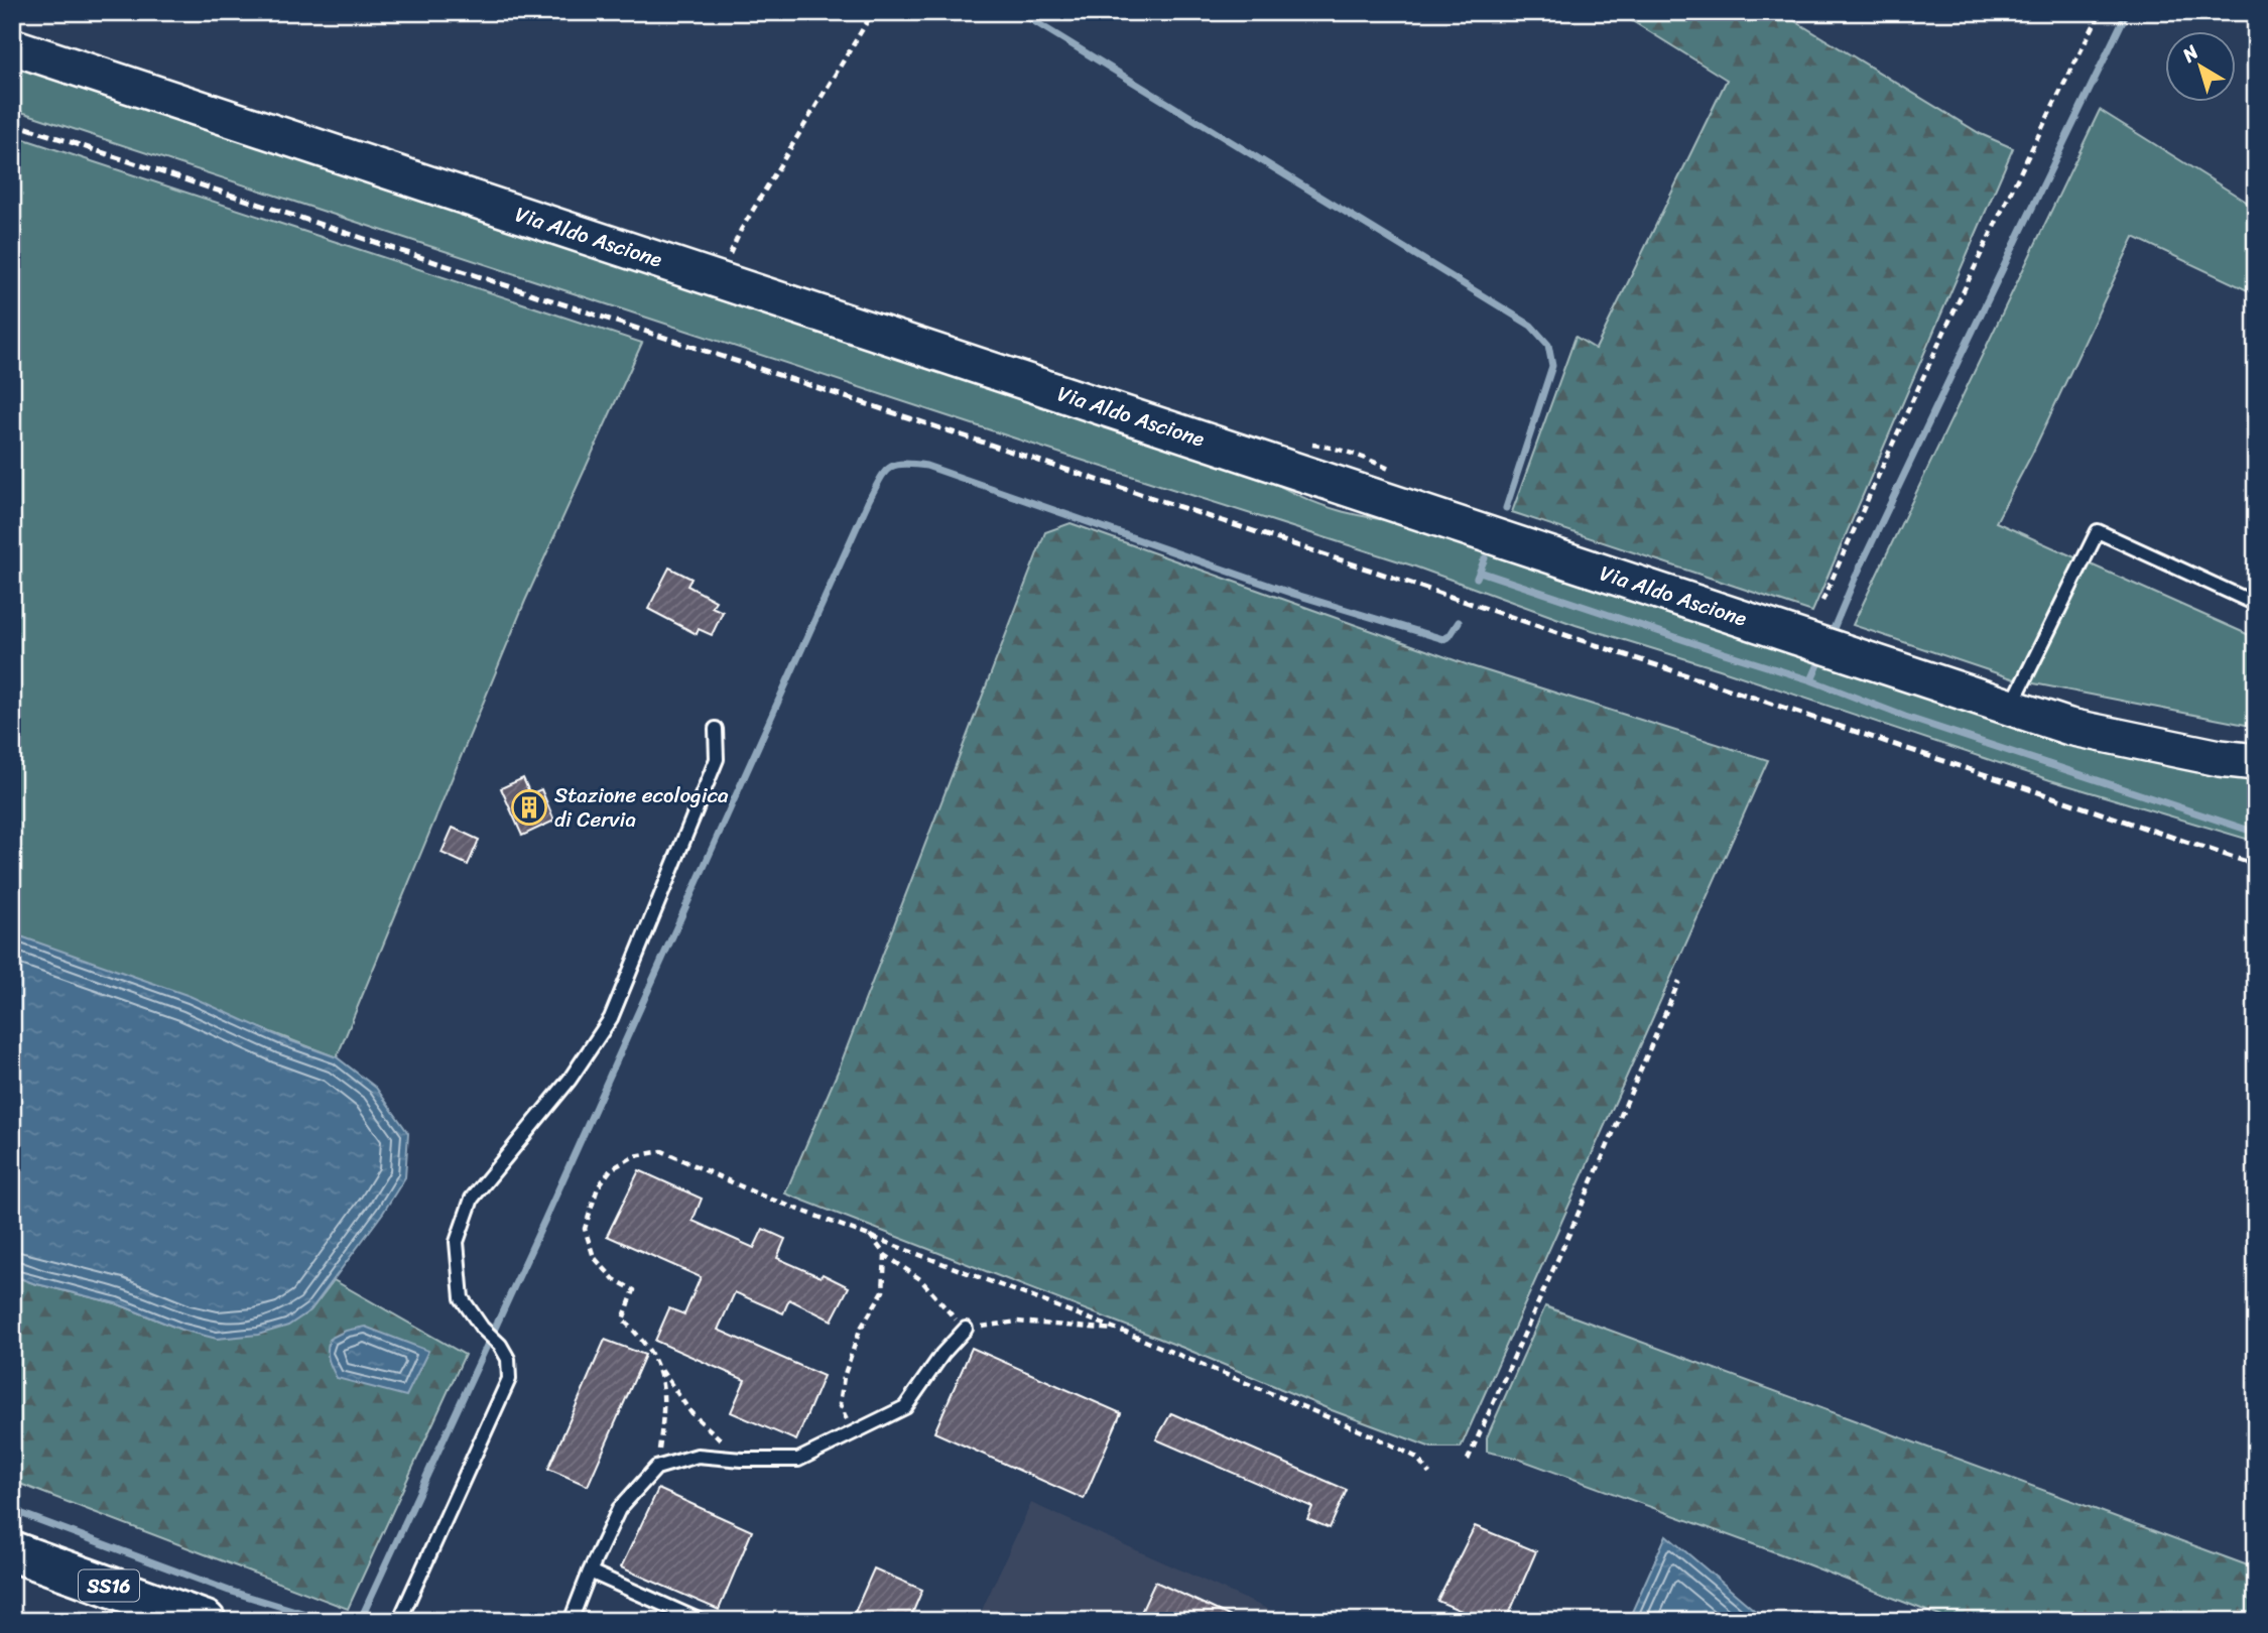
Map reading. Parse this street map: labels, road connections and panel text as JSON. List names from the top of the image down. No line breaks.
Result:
{"streets":{"main road":["SS16"],"street":["Via Aldo Ascione"]},"places":{"building":["Stazione ecologica di Cervia"]},"north":"top left"}
